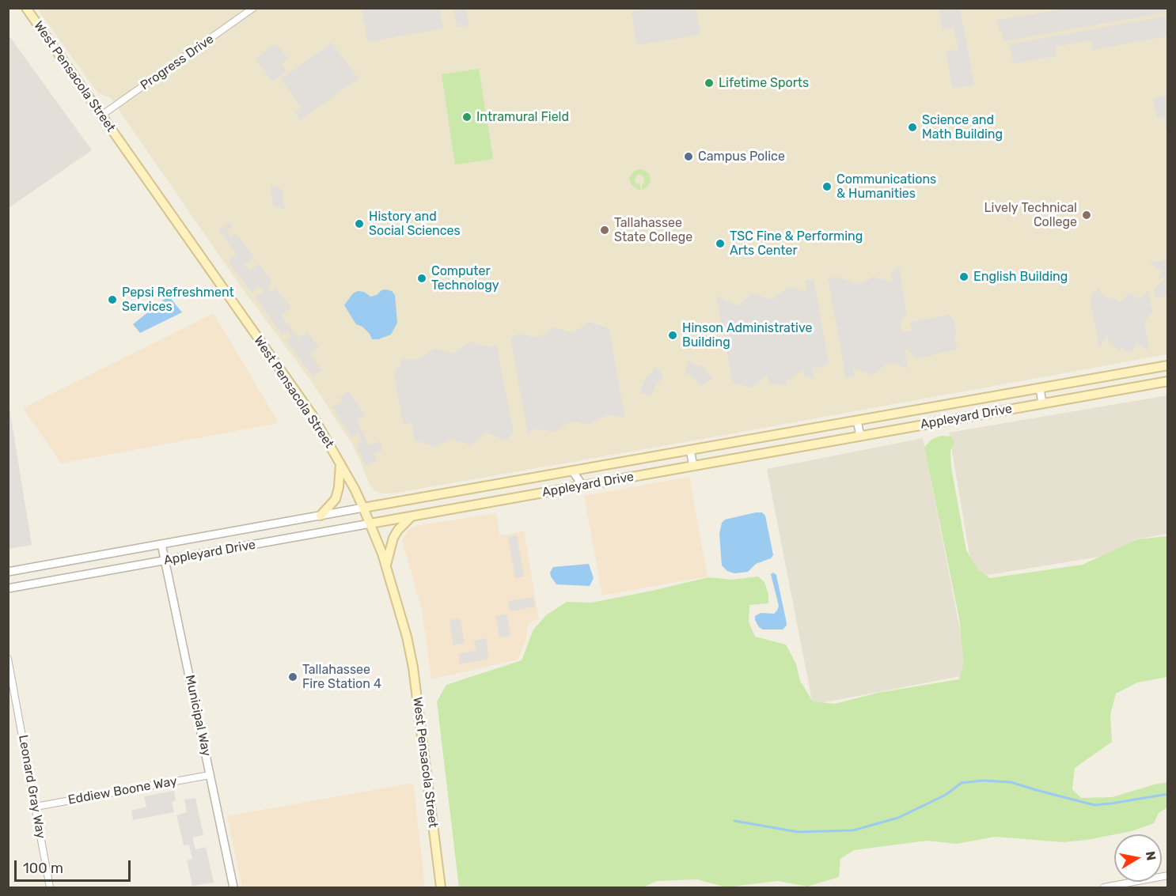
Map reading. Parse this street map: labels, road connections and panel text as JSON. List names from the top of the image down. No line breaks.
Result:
{"streets":{"main road":["West Pensacola Street","Appleyard Drive"],"street":["Progress Drive","Municipal Way","Leonard Gray Way","Eddiew Boone Way"]},"crossings":[["Progress Drive","West Pensacola Street"],["West Pensacola Street","Appleyard Drive"],["Appleyard Drive","Municipal Way"],["Municipal Way","Eddiew Boone Way"],["Leonard Gray Way","Eddiew Boone Way"]],"places":["Lifetime Sports","Intramural Field","Science and Math Building","Campus Police","Communications & Humanities","Lively Technical College","History and Social Sciences","Tallahassee State College","TSC Fine & Performing Arts Center","English Building","Computer Technology","Pepsi Refreshment Services","Hinson Administrative Building","Tallahassee Fire Station 4"],"scale_bar":"100 m","north":"right"}
